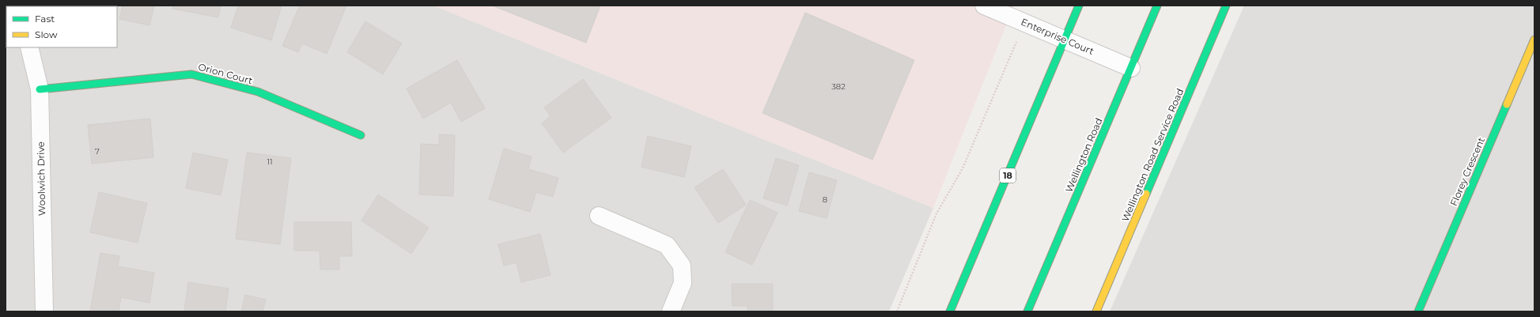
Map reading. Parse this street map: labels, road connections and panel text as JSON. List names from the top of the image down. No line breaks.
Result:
{"streets":{"main road":["Orion Court","Wellington Road","Wellington Road Service Road","Florey Crescent","18"],"street":["Enterprise Court","Woolwich Drive"]},"crossings":[["Enterprise Court","Wellington Road"],["Enterprise Court","18"],["Orion Court","Woolwich Drive"]],"house_numbers":["382","7","11","8"],"legend":["Fast","Slow"]}
